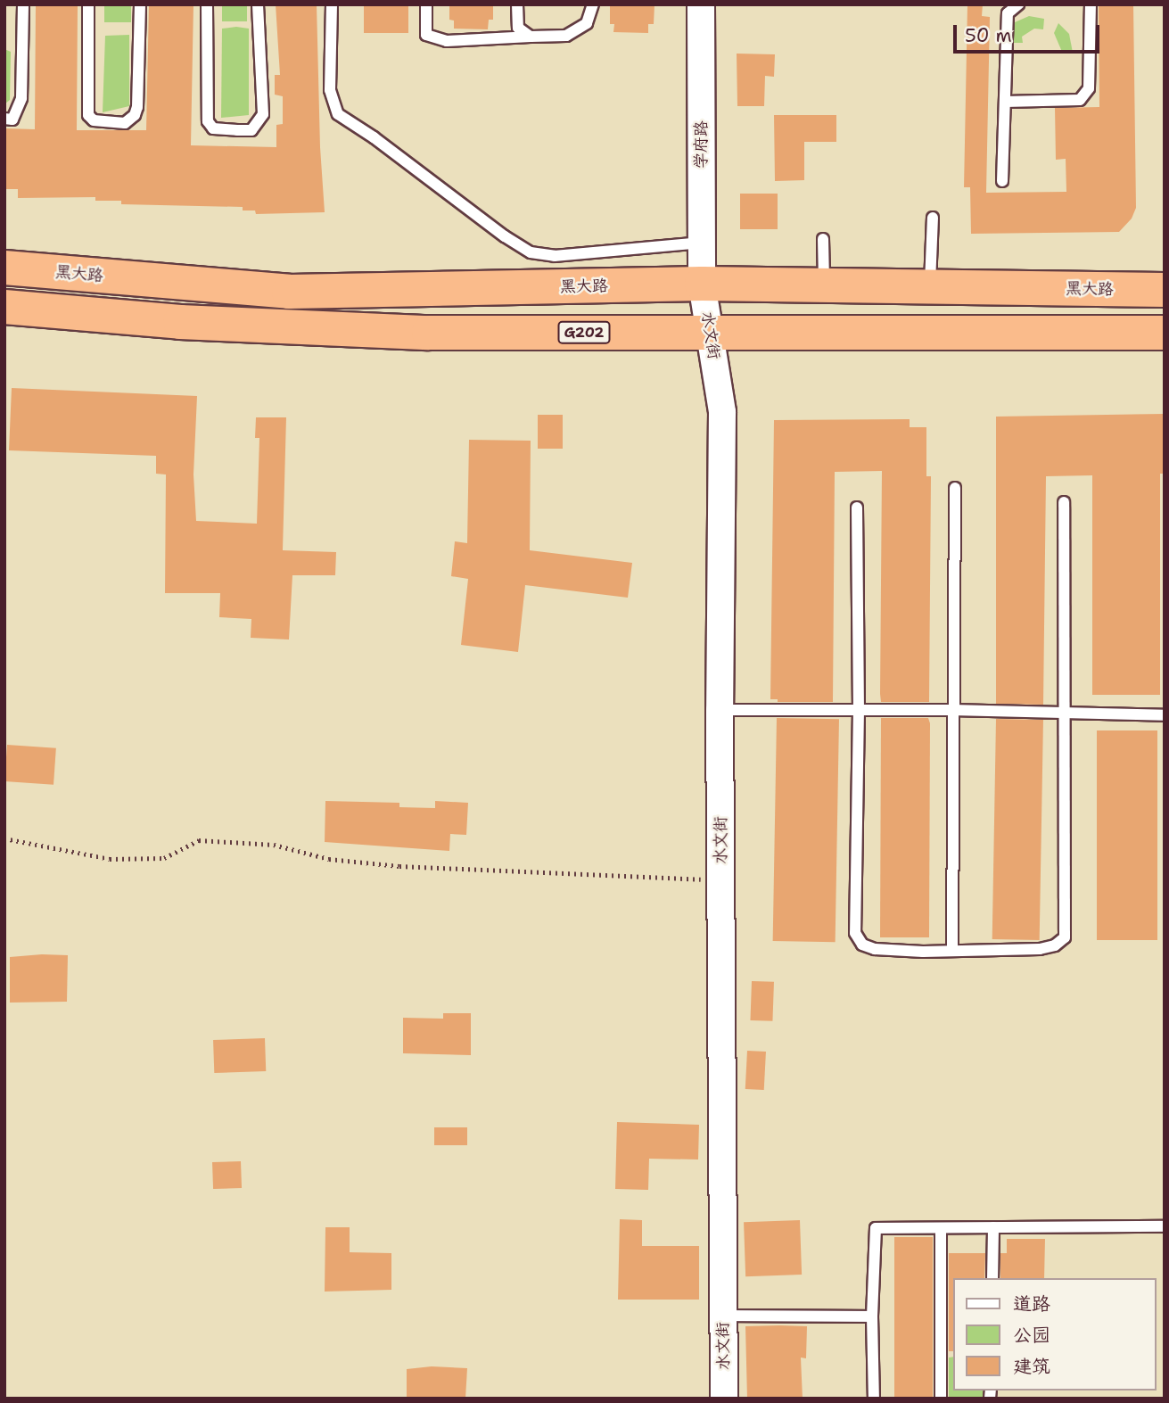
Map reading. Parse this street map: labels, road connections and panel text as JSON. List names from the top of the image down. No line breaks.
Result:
{"streets":{"highway":["黑大路","G202"],"street":["学府路","水文街"]},"crossings":[["学府路","黑大路"],["学府路","水文街"],["黑大路","水文街"],["G202","水文街"]],"legend":["道路","公园","建筑"],"scale_bar":"50 m"}
